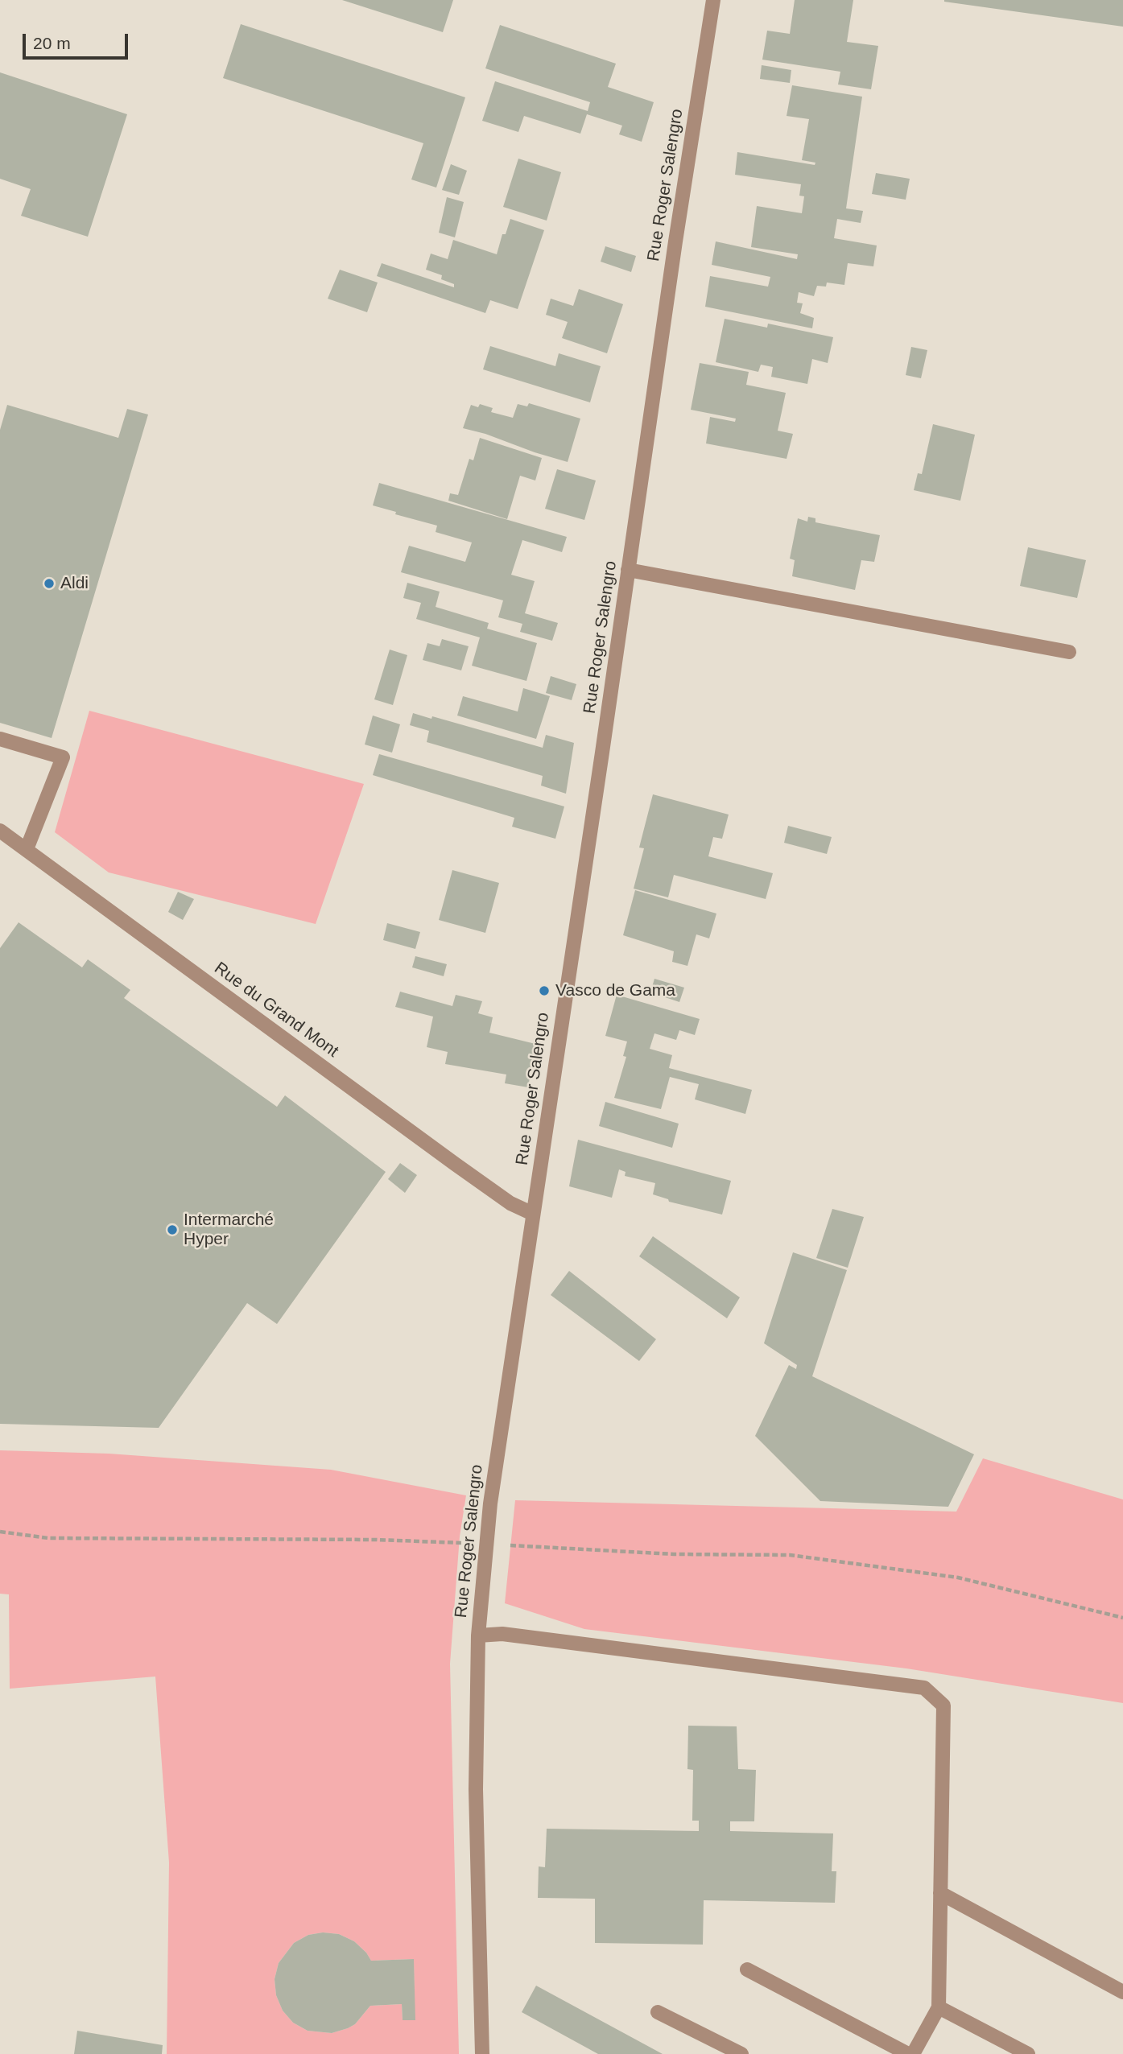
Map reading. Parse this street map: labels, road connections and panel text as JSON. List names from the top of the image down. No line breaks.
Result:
{"streets":{"street":["Rue Roger Salengro","Rue du Grand Mont"]},"crossings":[["Rue Roger Salengro","Rue du Grand Mont"]],"places":["Aldi","Vasco de Gama","Intermarché Hyper"],"scale_bar":"20 m"}
